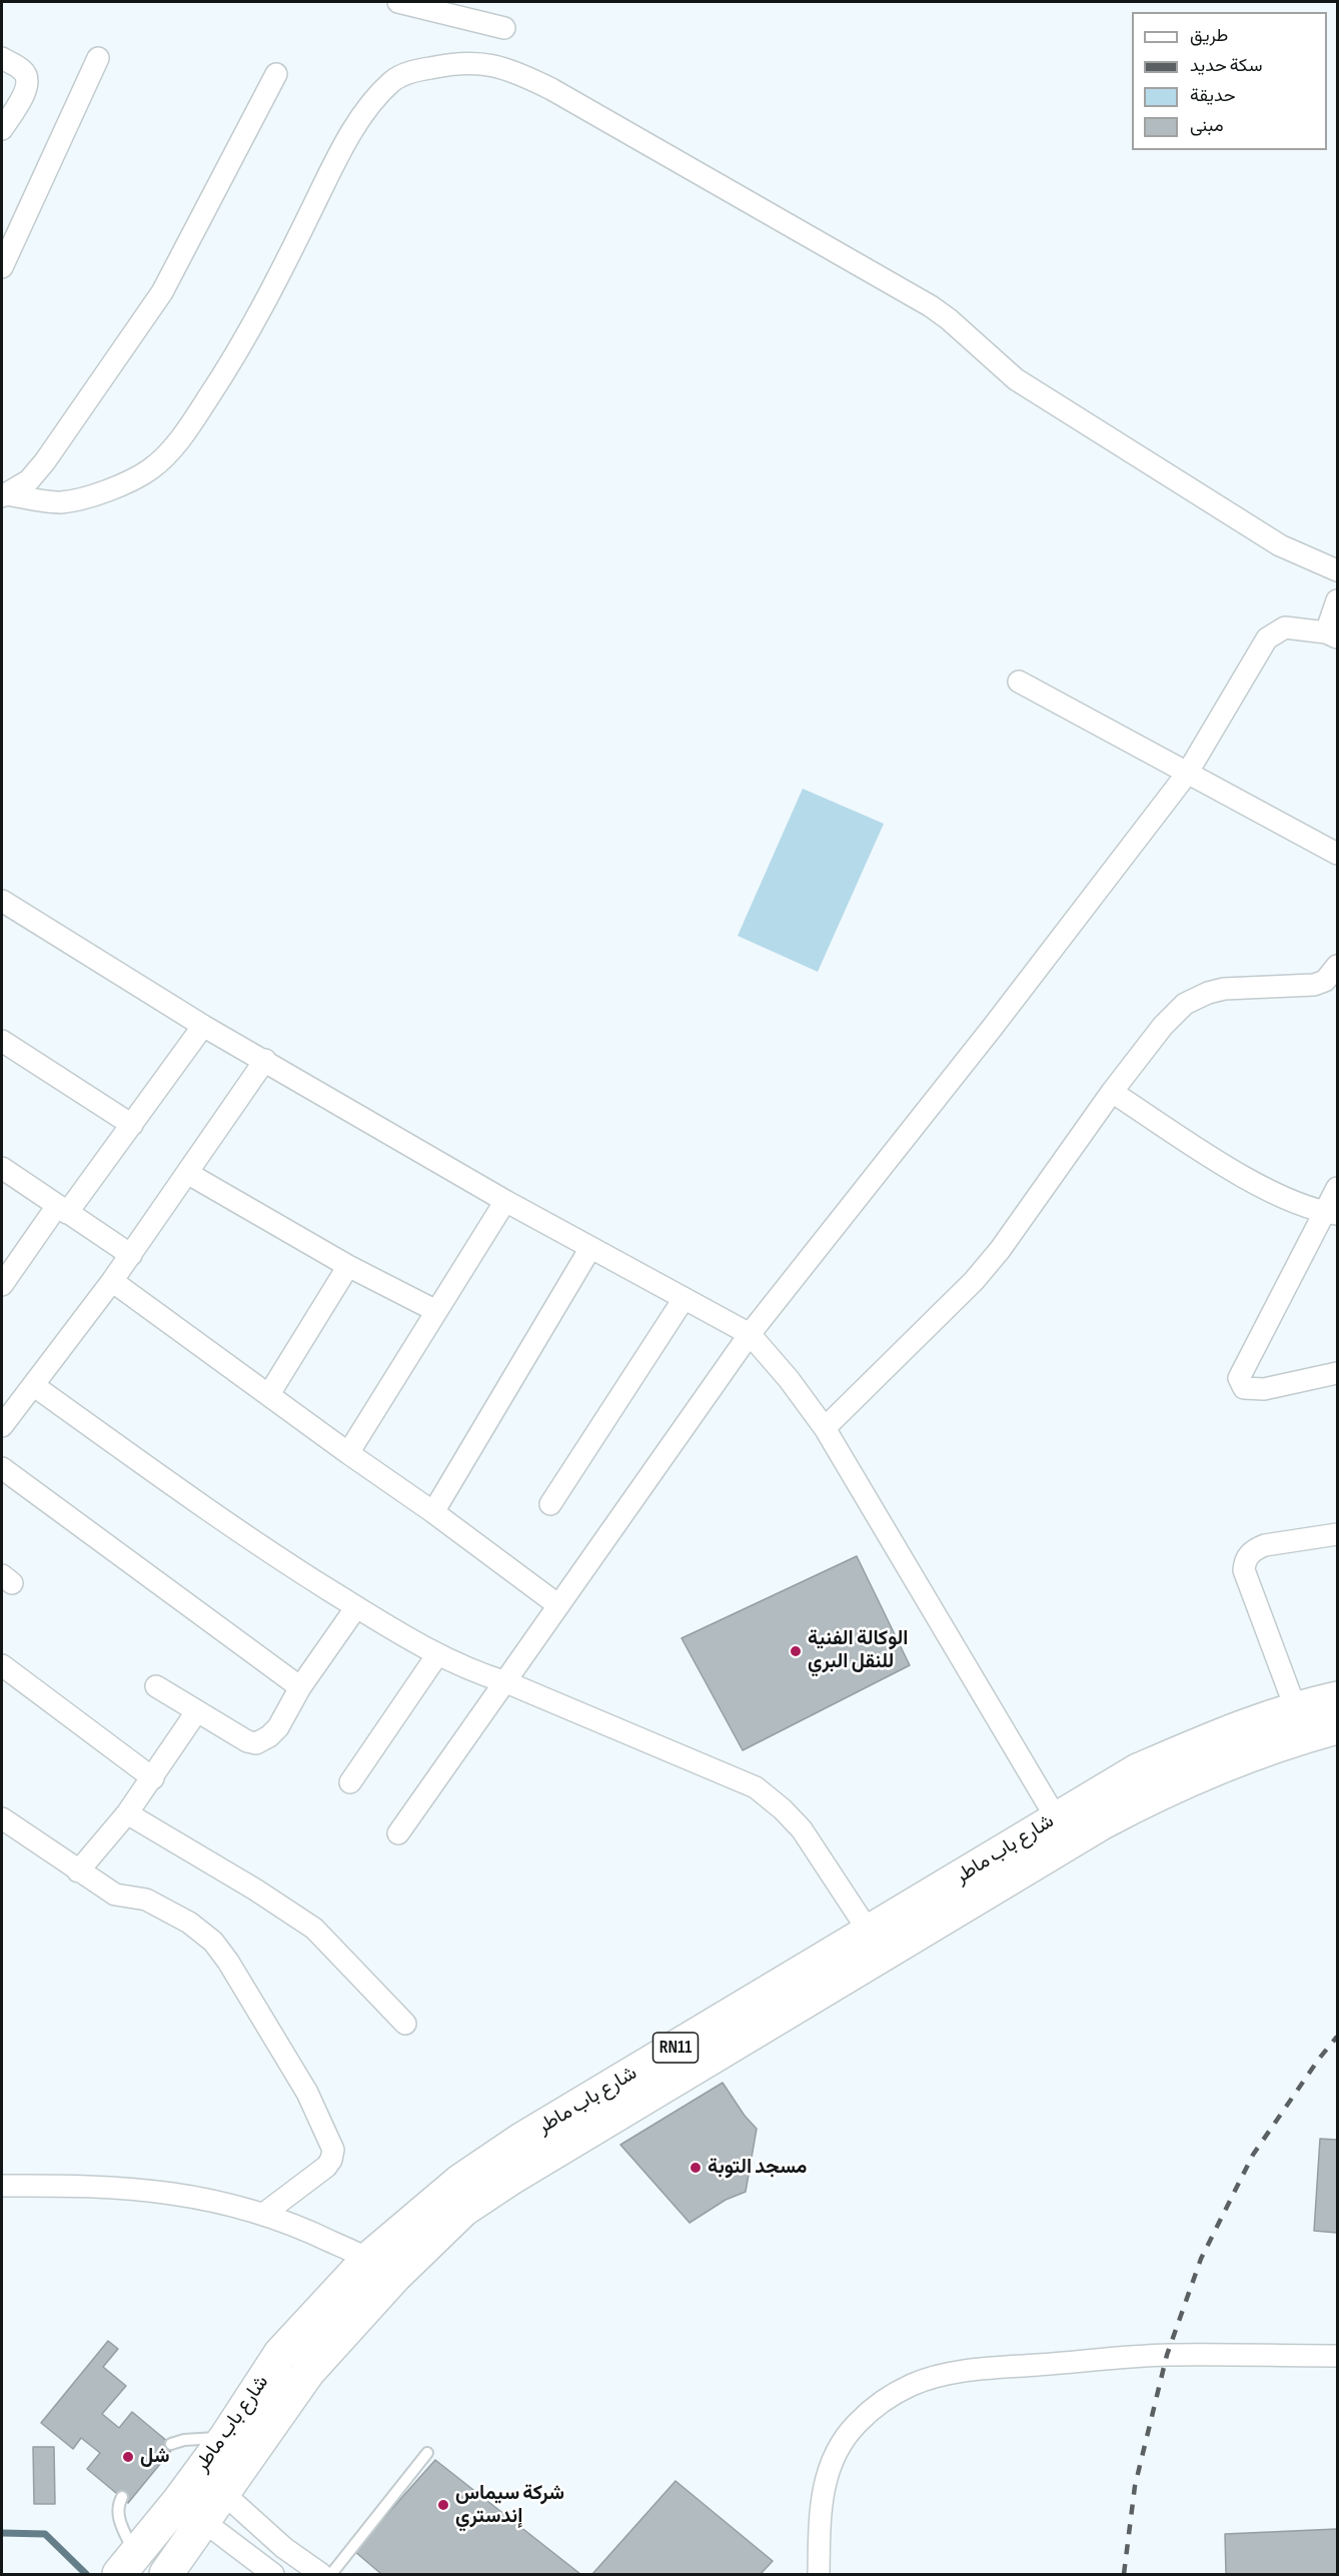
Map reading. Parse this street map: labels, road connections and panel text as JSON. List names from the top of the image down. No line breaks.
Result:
{"streets":{"main road":["شارع باب ماطر","RN11"]},"places":["الوكالة الفنية للنقل البري","مسجد التوبة","شل","شركة سيماس إندستري"],"legend":["طريق","سكة حديد","حديقة","مبنى"]}
